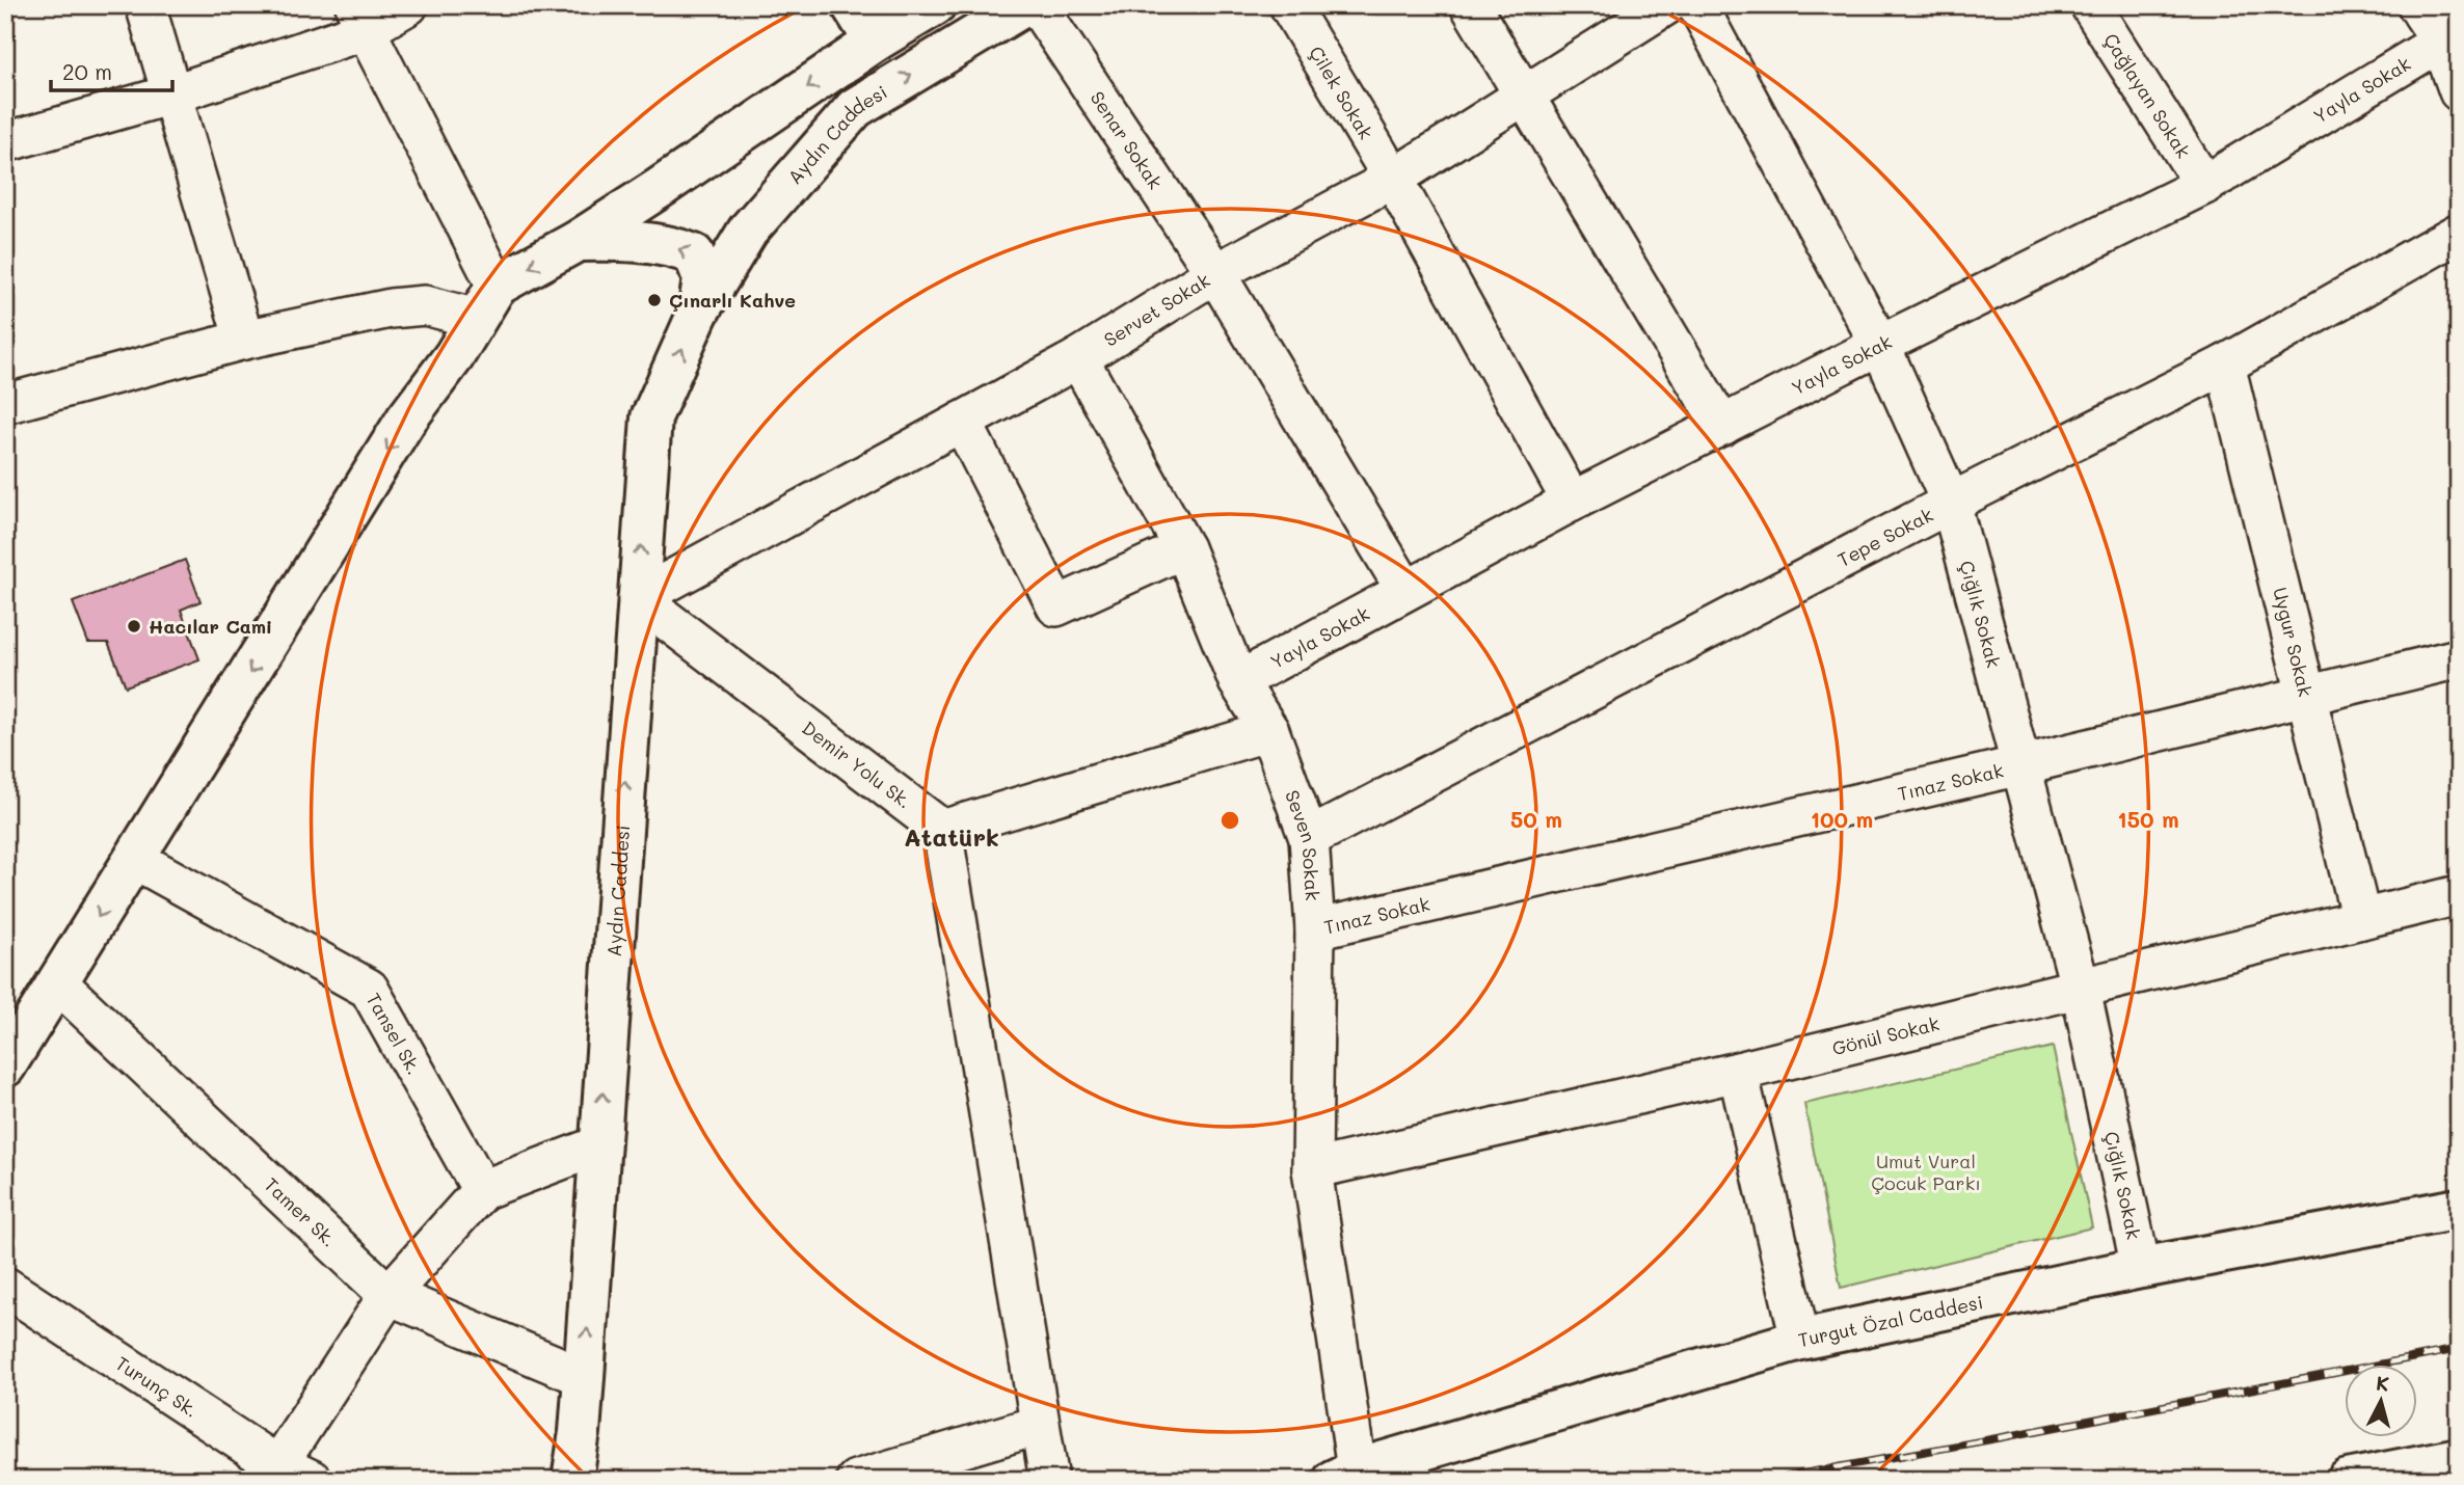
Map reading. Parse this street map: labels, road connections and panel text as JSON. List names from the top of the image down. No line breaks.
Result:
{"streets":{"main road":["Aydın Caddesi","Turgut Özal Caddesi"],"street":["Yayla Sokak","Çilek Sokak","Çağlayan Sokak","Senar Sokak","Servet Sokak","Tepe Sokak","Çığlık Sokak","Uygur Sokak","Demir Yolu Sk.","Tınaz Sokak","Seven Sokak","Tansel Sk.","Gönül Sokak","Tamer Sk.","Turunç Sk."]},"crossings":[["Yayla Sokak","Çilek Sokak"],["Yayla Sokak","Çağlayan Sokak"],["Yayla Sokak","Senar Sokak"],["Yayla Sokak","Çığlık Sokak"],["Yayla Sokak","Seven Sokak"],["Çilek Sokak","Servet Sokak"],["Aydın Caddesi","Servet Sokak"],["Aydın Caddesi","Demir Yolu Sk."],["Aydın Caddesi","Tansel Sk."],["Aydın Caddesi","Tamer Sk."],["Senar Sokak","Servet Sokak"],["Servet Sokak","Demir Yolu Sk."],["Servet Sokak","Seven Sokak"],["Tepe Sokak","Çığlık Sokak"],["Tepe Sokak","Uygur Sokak"],["Tepe Sokak","Seven Sokak"],["Çığlık Sokak","Tınaz Sokak"],["Çığlık Sokak","Gönül Sokak"],["Çığlık Sokak","Turgut Özal Caddesi"],["Uygur Sokak","Tınaz Sokak"],["Uygur Sokak","Gönül Sokak"],["Tınaz Sokak","Seven Sokak"],["Seven Sokak","Gönül Sokak"],["Seven Sokak","Turgut Özal Caddesi"]],"districts":["Atatürk"],"parks":["Umut Vural Çocuk Parkı"],"places":["Çınarlı Kahve","Hacılar Cami"],"scale_bar":"20 m","north":"top","rings":["50 m","100 m","150 m"]}
